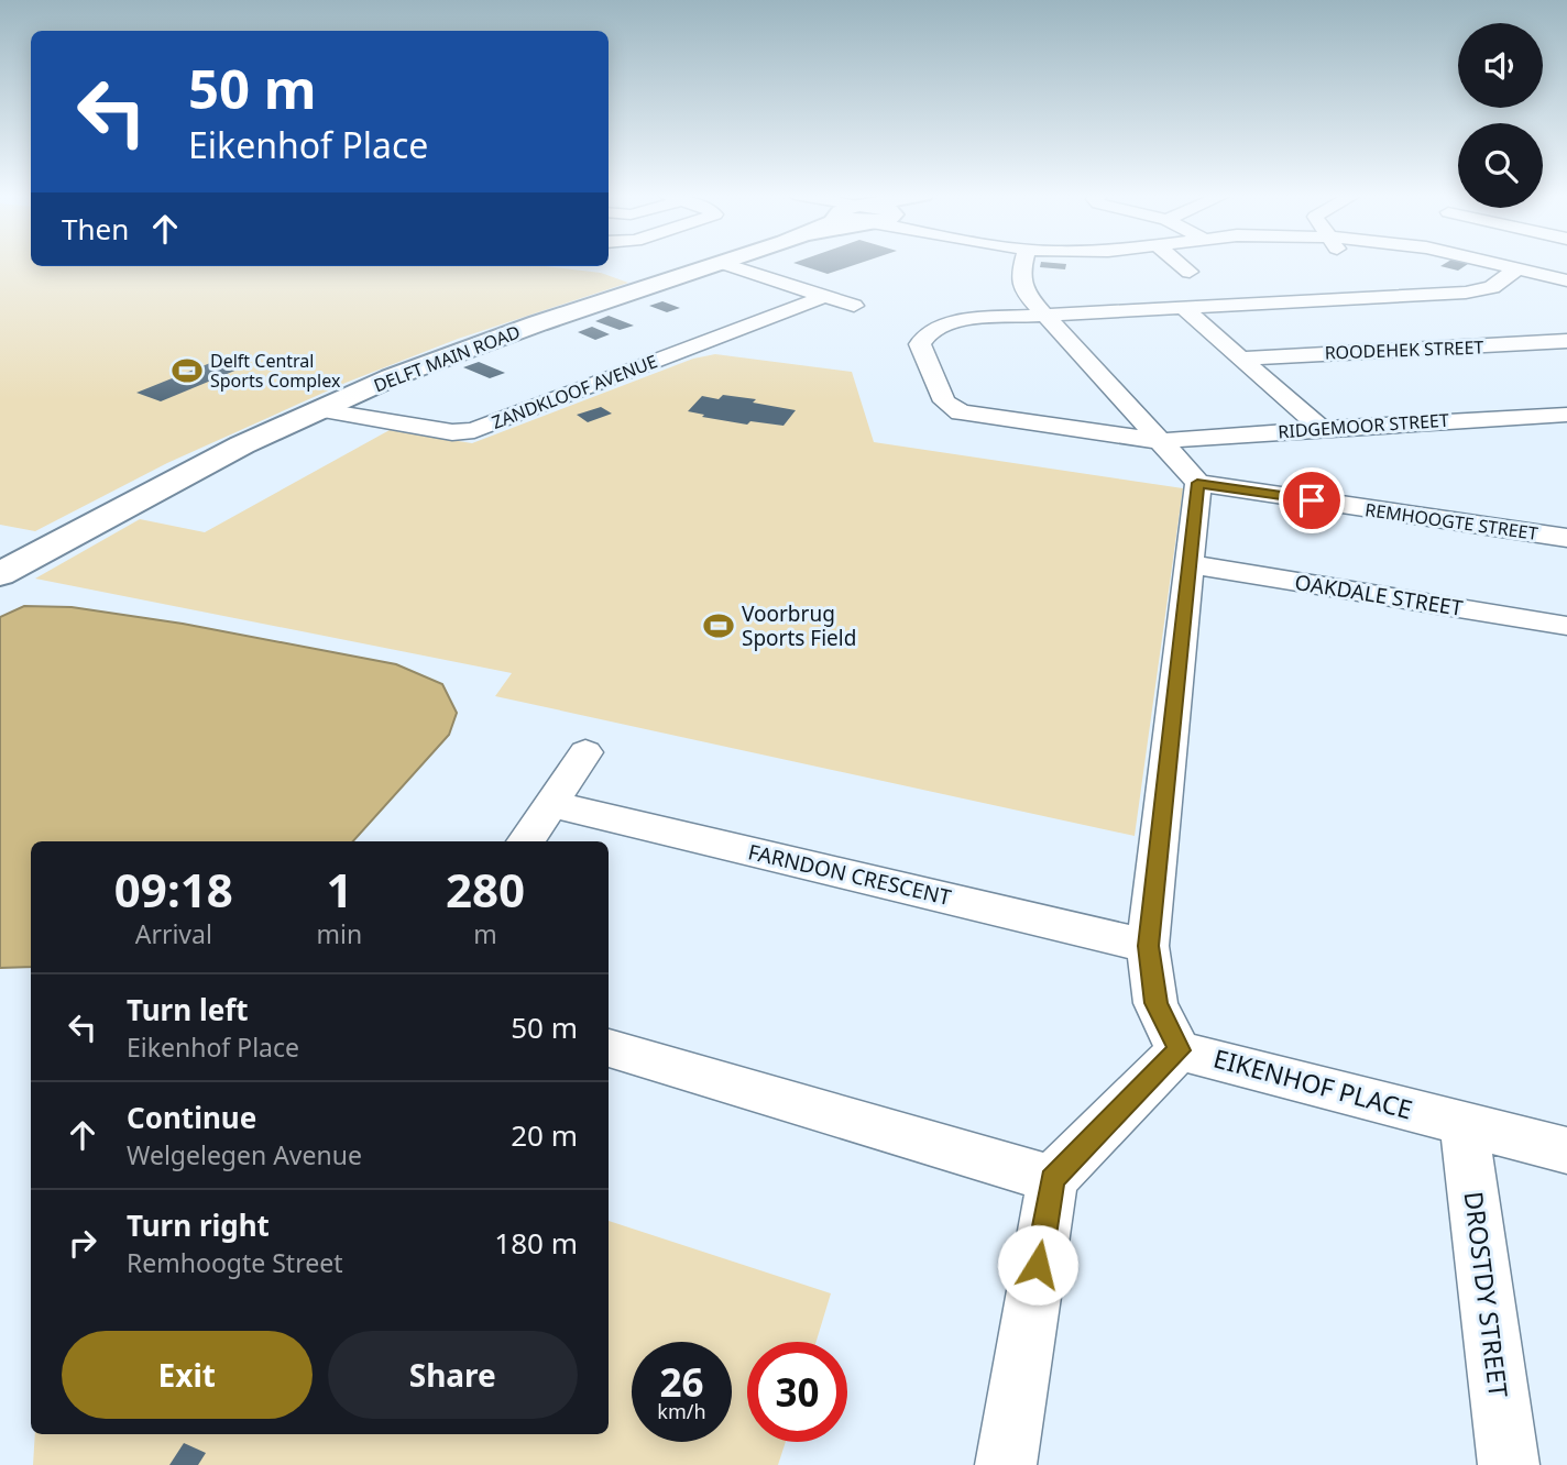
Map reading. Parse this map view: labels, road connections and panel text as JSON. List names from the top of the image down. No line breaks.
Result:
{"streets":{"street":["ROODEHEK STREET","DELFT MAIN ROAD","ZANDKLOOF AVENUE","RIDGEMOOR STREET","REMHOOGTE STREET","OAKDALE STREET","FARNDON CRESCENT","EIKENHOF PLACE","DROSTDY STREET"]},"crossings":[["DELFT MAIN ROAD","ZANDKLOOF AVENUE"],["EIKENHOF PLACE","DROSTDY STREET"]],"places":{"sports":["Delft Central Sports Complex","Voorbrug Sports Field"]},"page":{"turn":["50 m","Eikenhof Place"],"then":"Then","eta":["09:18","Arrival","1","min","280","m"],"list":[{"name":"Turn left","note":"Eikenhof Place","value":"50 m"},{"name":"Continue","note":"Welgelegen Avenue","value":"20 m"},{"name":"Turn right","note":"Remhoogte Street","value":"180 m"}],"buttons":["Exit","Share"],"speed":"26 km/h","limit":"30"}}
